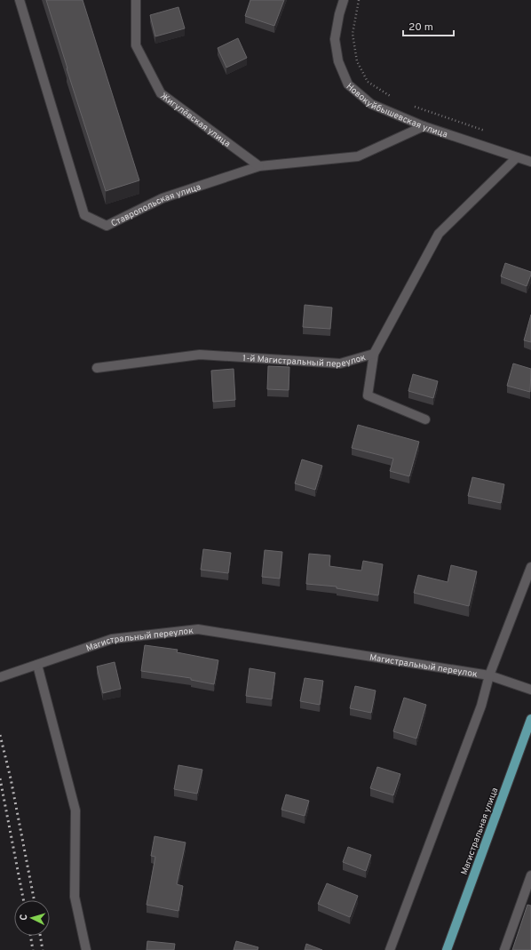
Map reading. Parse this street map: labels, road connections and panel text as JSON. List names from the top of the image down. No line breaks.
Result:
{"streets":{"main road":["Магистральная улица"],"street":["Новокуйбышевская улица","Жигулёвская улица","Ставропольская улица","1-й Магистральный переулок","Магистральный переулок"]},"crossings":[["Новокуйбышевская улица","Ставропольская улица"],["Новокуйбышевская улица","1-й Магистральный переулок"],["Жигулёвская улица","Ставропольская улица"]],"scale_bar":"20 m","north":"left"}
